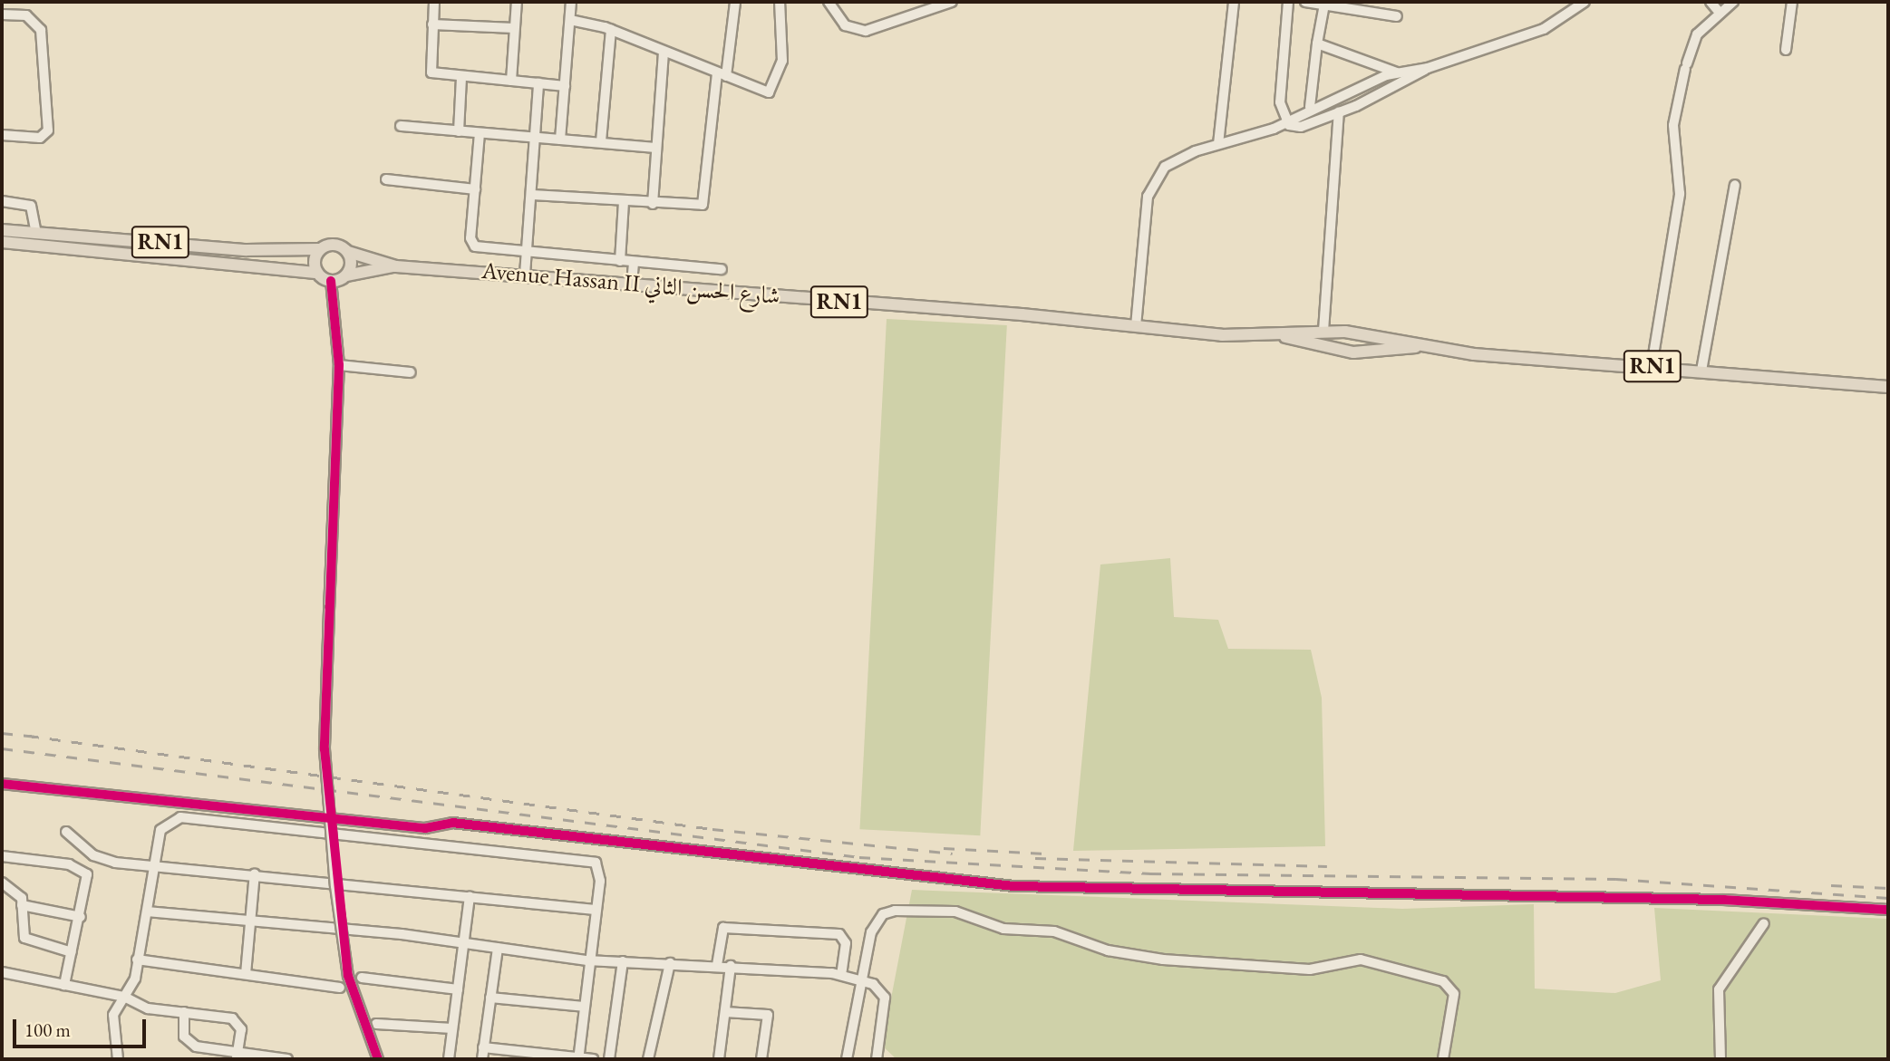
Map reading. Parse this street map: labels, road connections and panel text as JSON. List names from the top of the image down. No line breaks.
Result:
{"streets":{"main road":["RN1","Avenue Hassan II شارع الحسن الثاني"]},"crossings":[["RN1","Avenue Hassan II شارع الحسن الثاني"]],"scale_bar":"100 m"}
